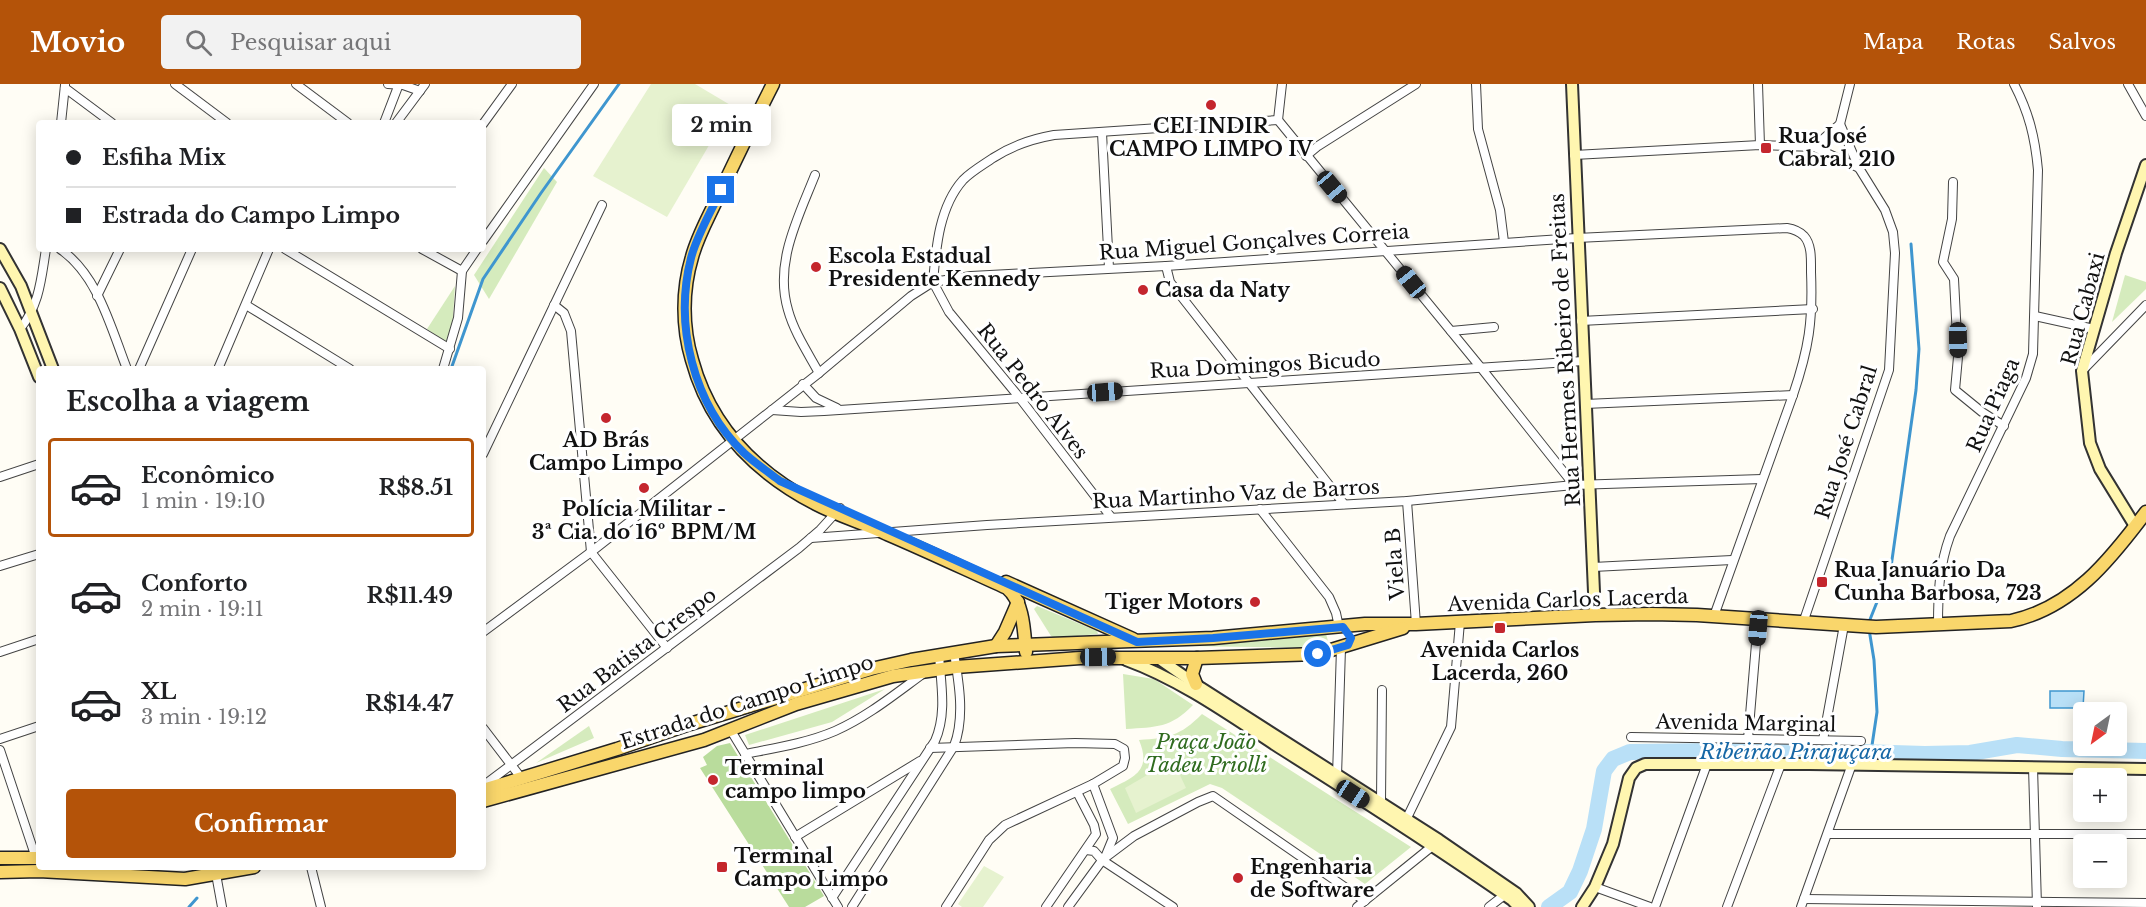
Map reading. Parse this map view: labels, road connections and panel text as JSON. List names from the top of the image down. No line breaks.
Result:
{"streets":{"main road":["Avenida Carlos Lacerda","Estrada do Campo Limpo"],"street":["Rua Miguel Gonçalves Correia","Rua Cabaxi","Rua Hermes Ribeiro de Freitas","Rua Domingos Bicudo","Rua Pedro Alves","Rua Piaga","Rua José Cabral","Rua Martinho Vaz de Barros","Viela B","Rua Batista Crespo","Avenida Marginal"]},"crossings":[["Rua Miguel Gonçalves Correia","Rua Hermes Ribeiro de Freitas"],["Rua Miguel Gonçalves Correia","Rua Pedro Alves"],["Rua Cabaxi","Avenida Carlos Lacerda"],["Rua Hermes Ribeiro de Freitas","Rua Domingos Bicudo"],["Rua Hermes Ribeiro de Freitas","Rua Martinho Vaz de Barros"],["Rua Hermes Ribeiro de Freitas","Avenida Carlos Lacerda"],["Rua Domingos Bicudo","Rua Pedro Alves"],["Rua Pedro Alves","Rua Martinho Vaz de Barros"],["Rua Piaga","Avenida Carlos Lacerda"],["Rua José Cabral","Avenida Carlos Lacerda"],["Rua Martinho Vaz de Barros","Viela B"],["Viela B","Avenida Carlos Lacerda"],["Avenida Carlos Lacerda","Estrada do Campo Limpo"]],"water":["Ribeirão Pirajuçara"],"parks":["Praça João Tadeu Priolli"],"places":{"other":["CEI INDIR CAMPO LIMPO IV","Escola Estadual Presidente Kennedy","Casa da Naty","AD Brás Campo Limpo","Polícia Militar - 3ª Cia. do 16º BPM/M","Tiger Motors","Terminal campo limpo","Engenharia de Software"],"transit":["Rua José Cabral, 210","Rua Januário Da Cunha Barbosa, 723","Avenida Carlos Lacerda, 260","Terminal Campo Limpo"]},"north":"bottom left","page":{"header":"Movio","search":"Pesquisar aqui","nav":["Mapa","Rotas","Salvos"],"bubble":"2 min","banner":["Esfiha Mix","Estrada do Campo Limpo"],"heading":"Escolha a viagem","list":[{"name":"Econômico","note":"1 min · 19:10","value":"R$8.51"},{"name":"Conforto","note":"2 min · 19:11","value":"R$11.49"},{"name":"XL","note":"3 min · 19:12","value":"R$14.47"}],"map_buttons":["+","−"],"buttons":"Confirmar"}}
